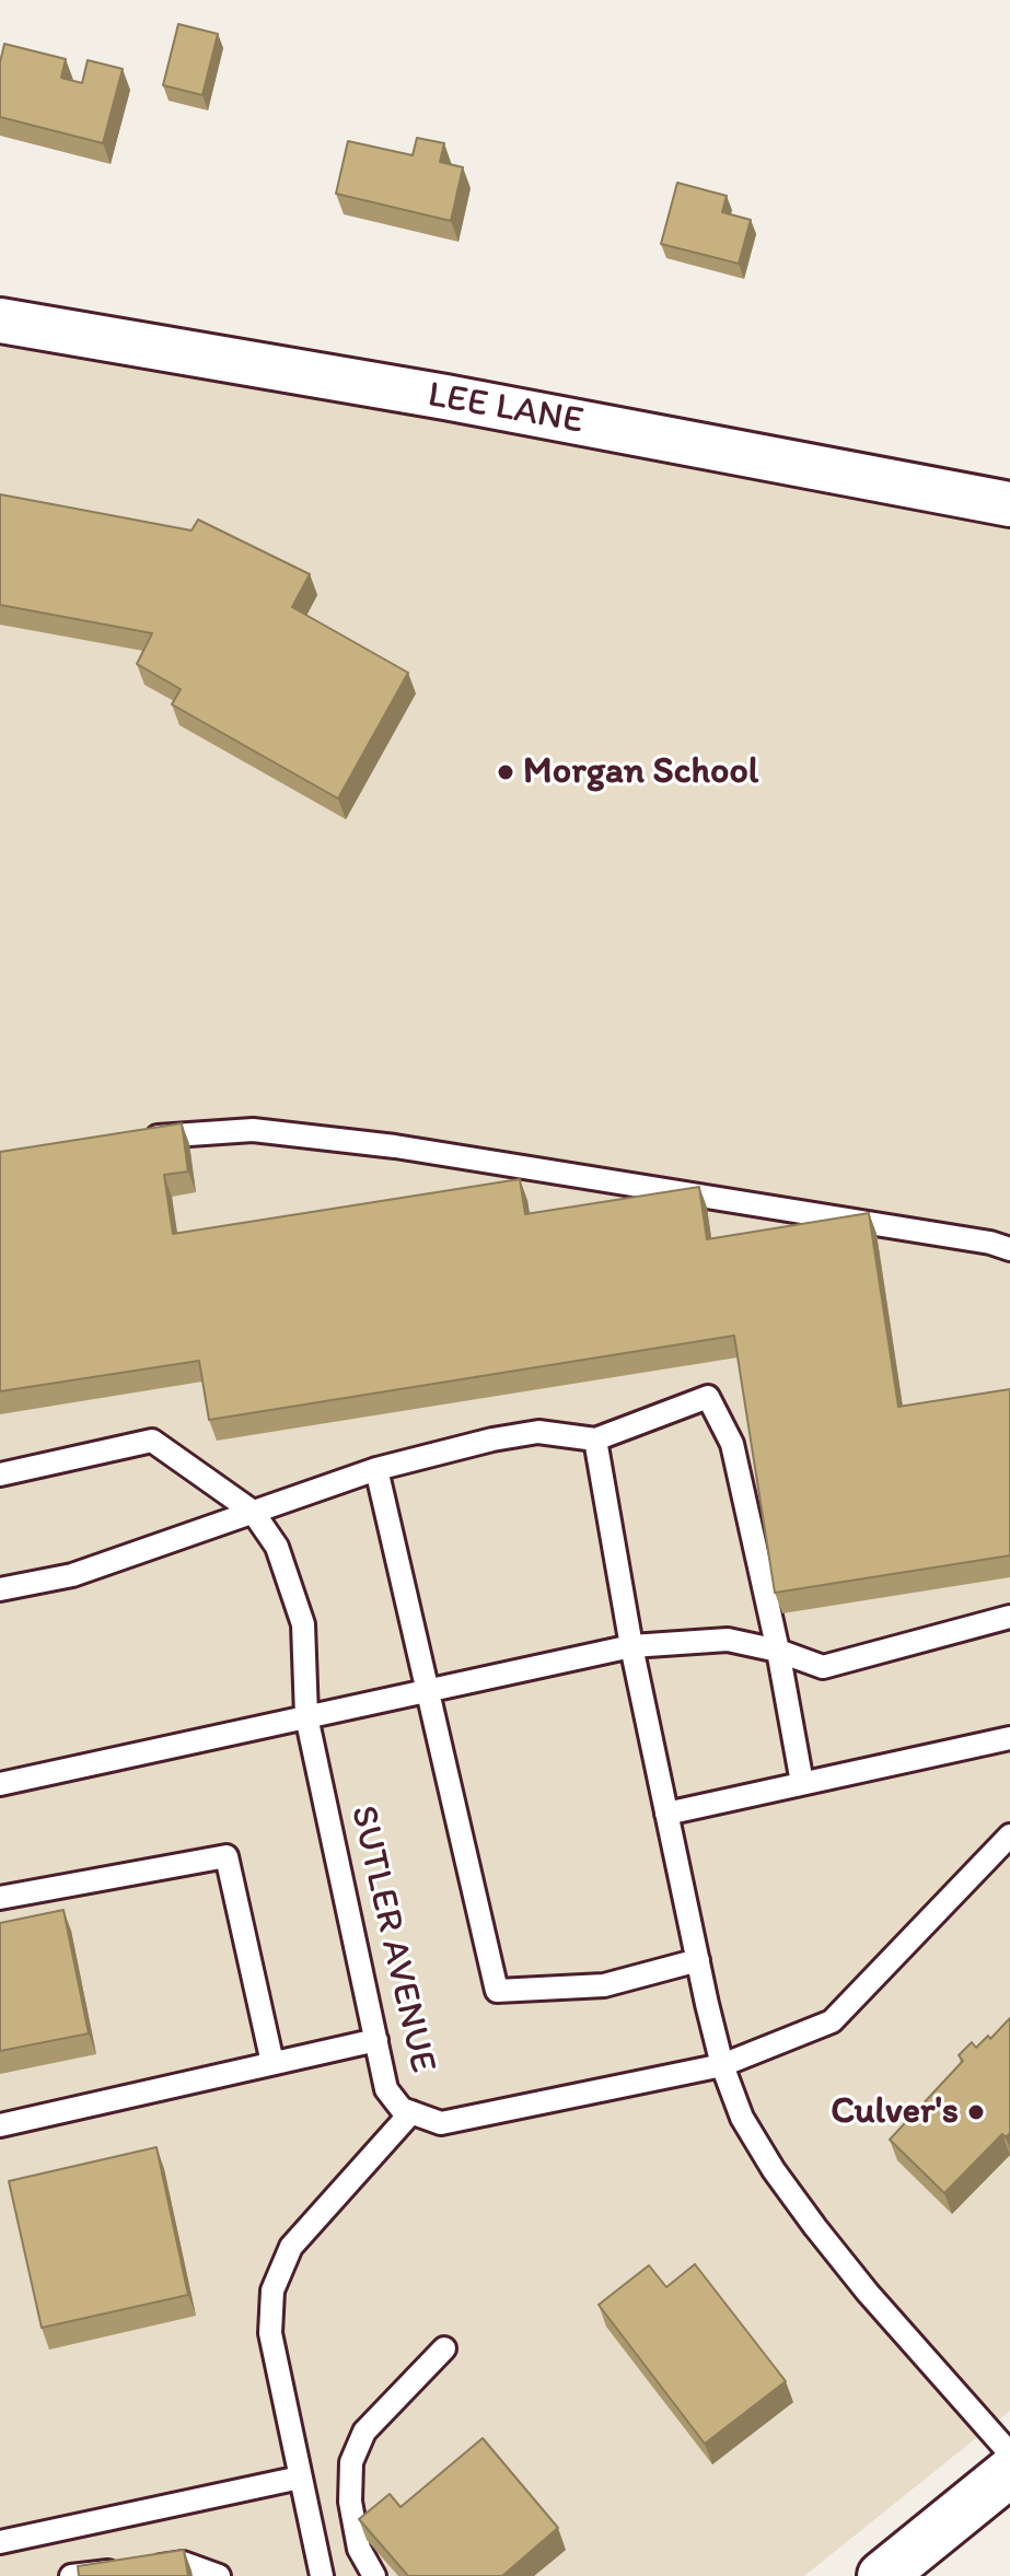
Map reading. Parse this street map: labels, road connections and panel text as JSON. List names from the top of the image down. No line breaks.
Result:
{"streets":{"street":["LEE LANE"],"lane":["SUTLER AVENUE"]},"places":["Morgan School","Culver's"]}
